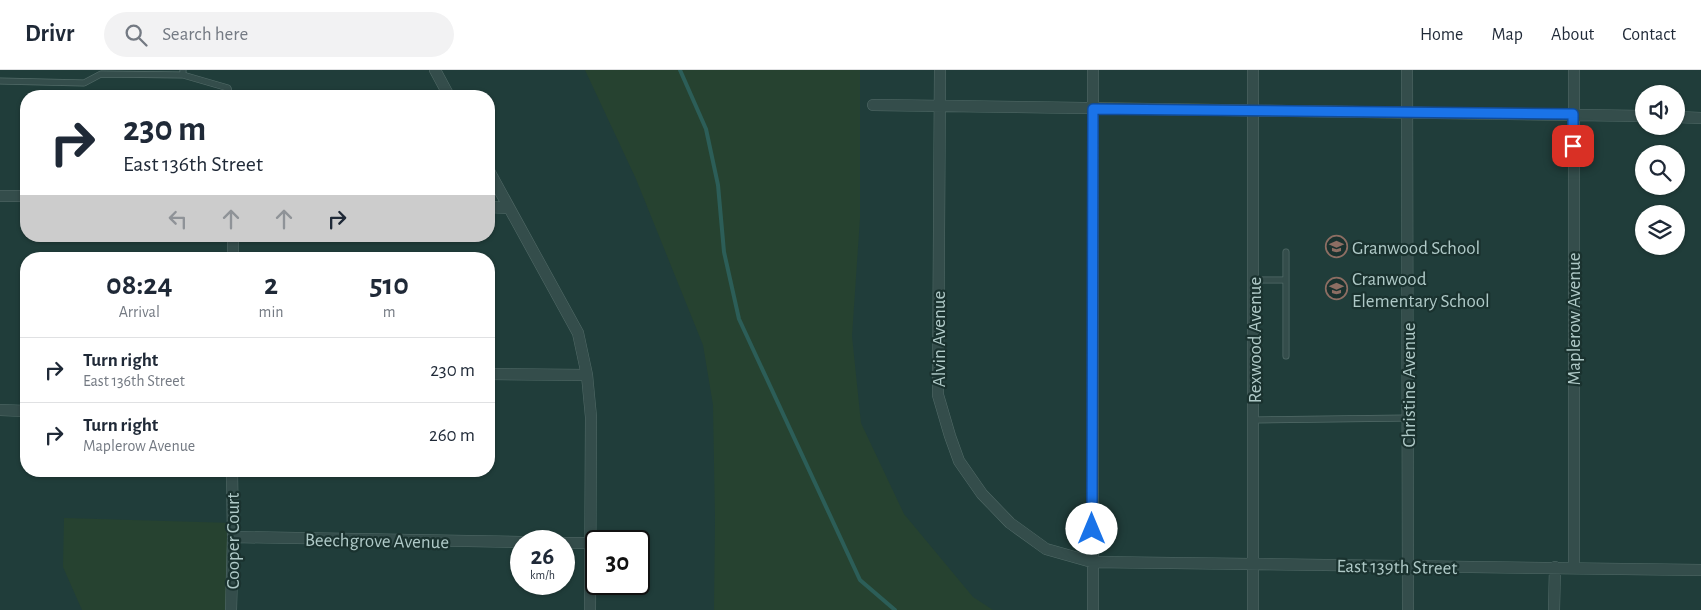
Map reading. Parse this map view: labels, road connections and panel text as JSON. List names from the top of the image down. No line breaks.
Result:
{"streets":{"street":["Maplerow Avenue","Alvin Avenue","Rexwood Avenue","Christine Avenue","Beechgrove Avenue","Cooper Court","East 139th Street"]},"crossings":[["Maplerow Avenue","East 139th Street"],["Alvin Avenue","East 139th Street"],["Rexwood Avenue","East 139th Street"],["Christine Avenue","East 139th Street"],["Beechgrove Avenue","Cooper Court"]],"places":{"school or university":["Granwood School","Cranwood Elementary School"]},"page":{"header":"Drivr","search":"Search here","nav":["Home","Map","About","Contact"],"turn":["230 m","East 136th Street"],"eta":["08:24","Arrival","2","min","510","m"],"list":[{"name":"Turn right","note":"East 136th Street","value":"230 m"},{"name":"Turn right","note":"Maplerow Avenue","value":"260 m"}],"speed":"26 km/h","limit":"30"}}
